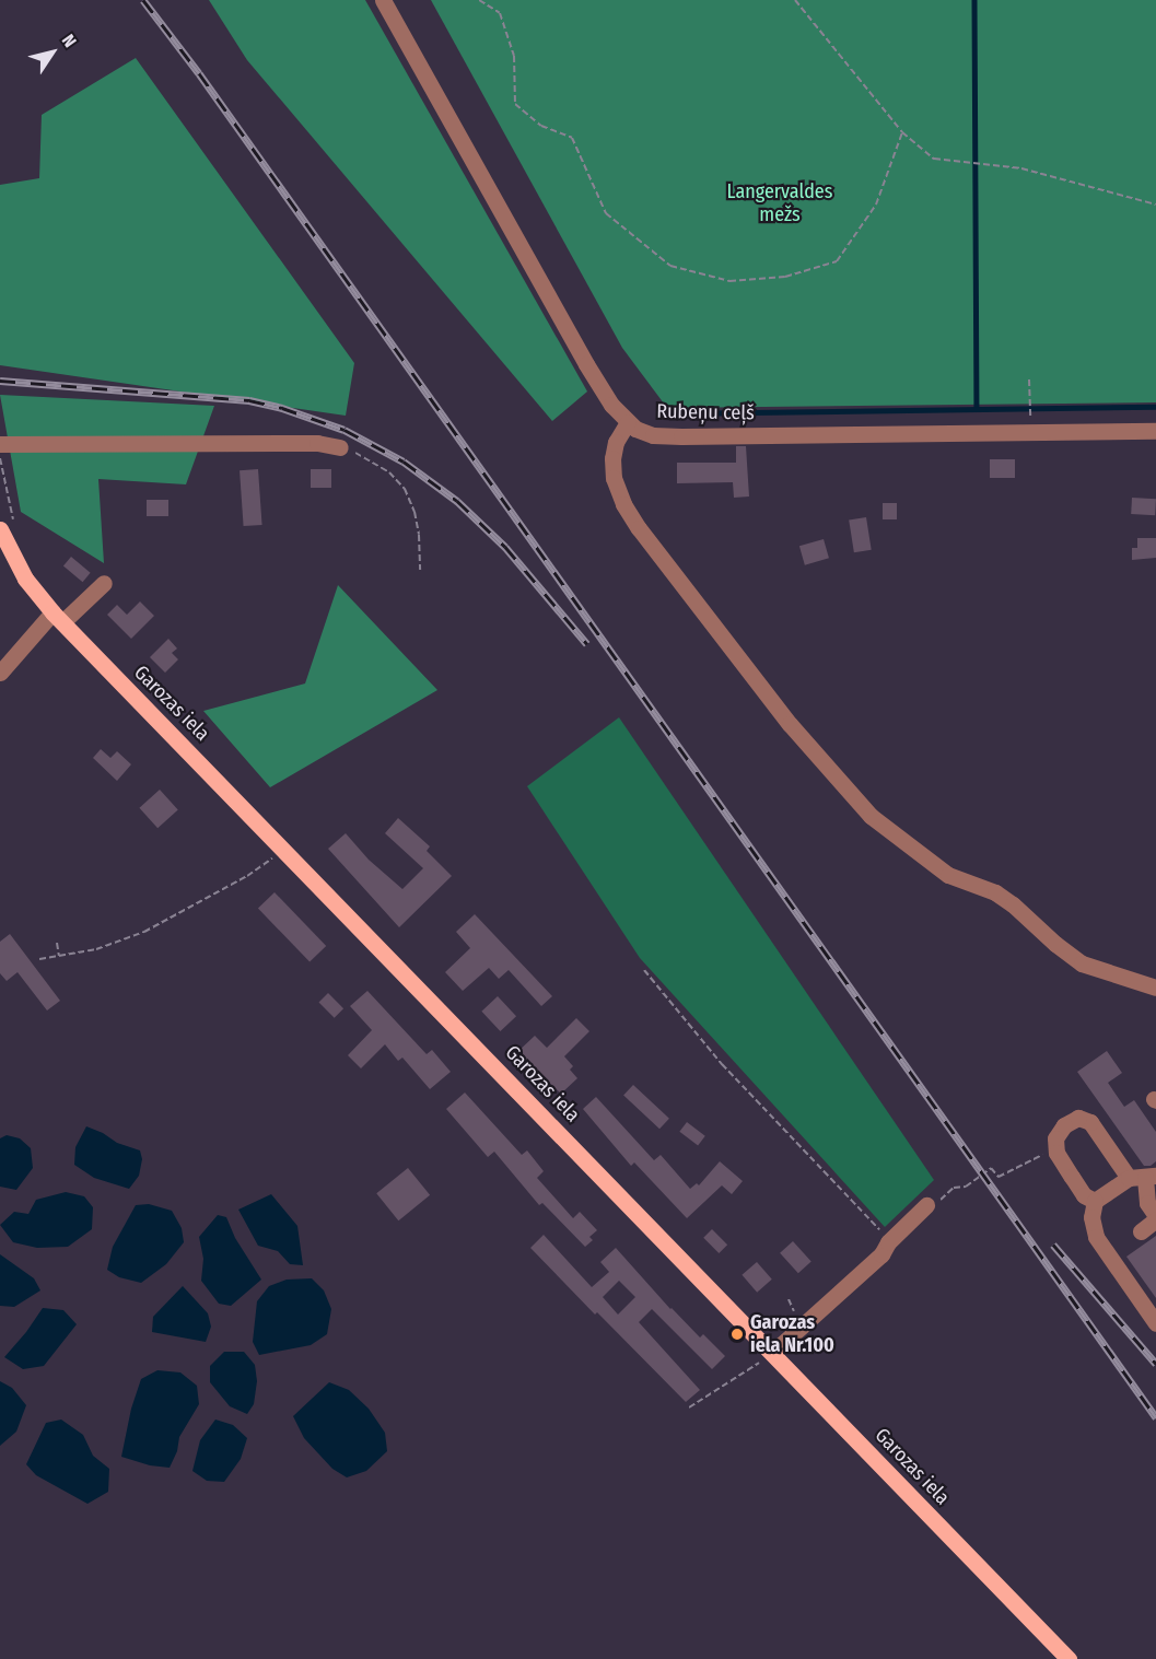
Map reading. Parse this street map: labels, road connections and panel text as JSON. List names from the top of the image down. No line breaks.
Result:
{"streets":{"main road":["Garozas iela"],"street":["Rubeņu ceļš"]},"parks":["Langervaldes mežs"],"places":["Garozas iela Nr.100"],"north":"top right"}
